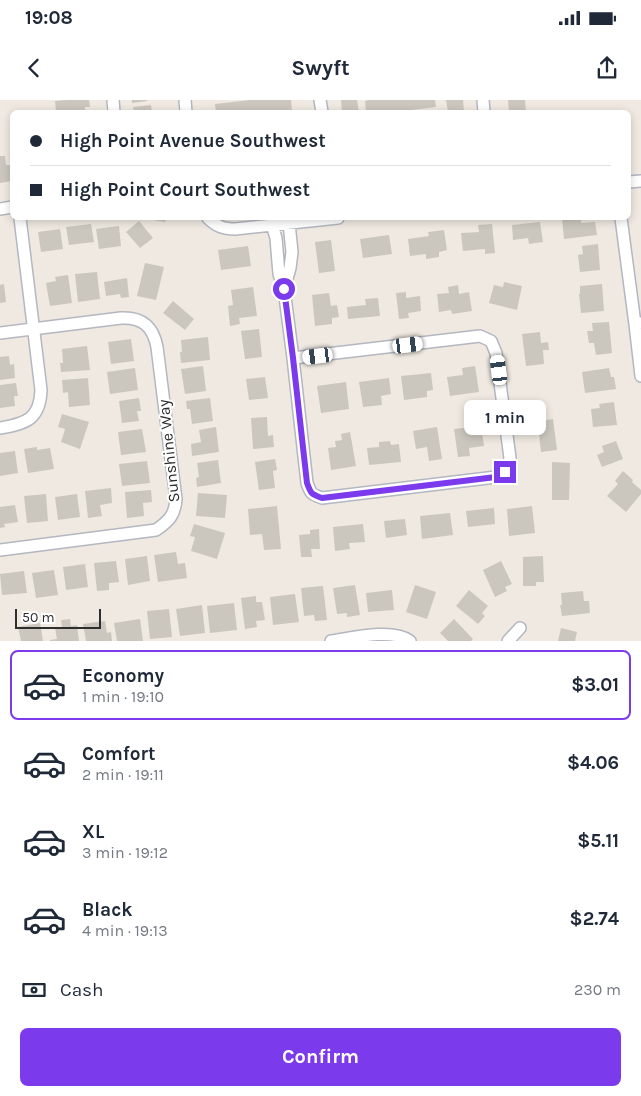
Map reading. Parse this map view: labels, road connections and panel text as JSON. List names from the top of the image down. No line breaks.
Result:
{"streets":{"street":["Sunshine Way"]},"scale_bar":"50 m","page":{"status":"19:08","header":"Swyft","banner":["High Point Avenue Southwest","High Point Court Southwest"],"bubble":"1 min","scale":"50 m","list":[{"name":"Economy","note":"1 min · 19:10","value":"$3.01"},{"name":"Comfort","note":"2 min · 19:11","value":"$4.06"},{"name":"XL","note":"3 min · 19:12","value":"$5.11"},{"name":"Black","note":"4 min · 19:13","value":"$2.74"}],"pay":["Cash","230 m"],"buttons":"Confirm"}}
